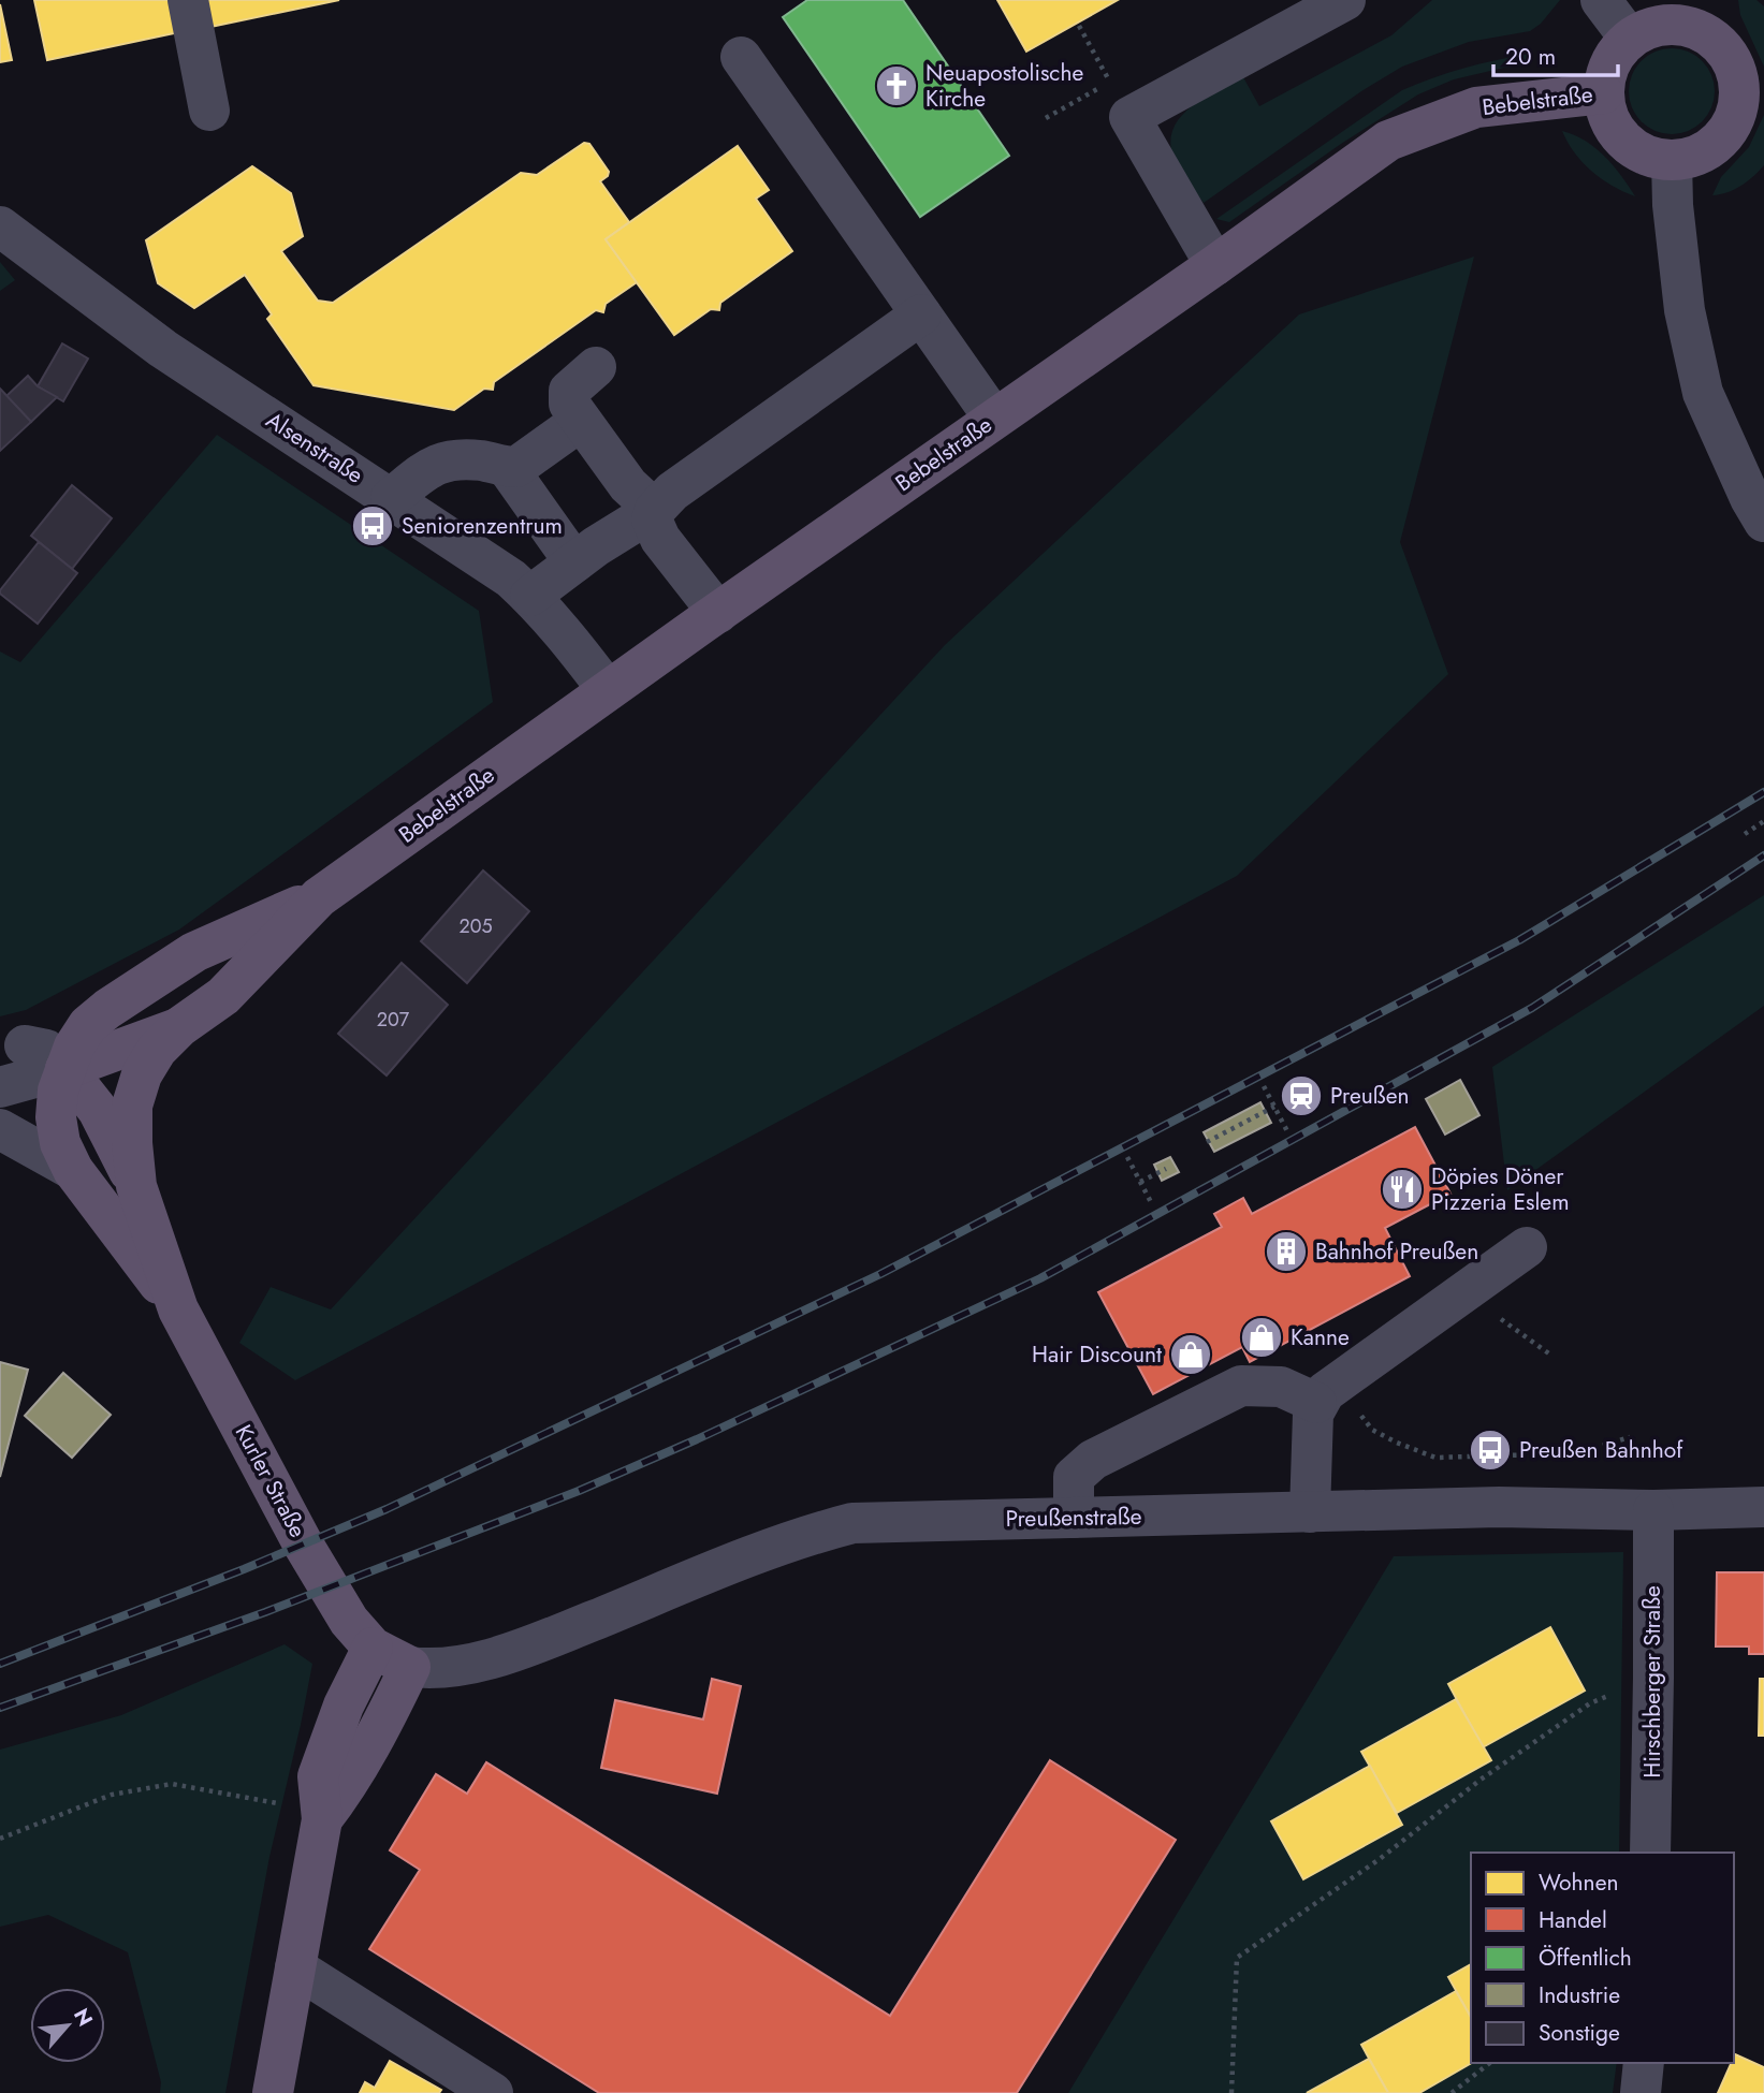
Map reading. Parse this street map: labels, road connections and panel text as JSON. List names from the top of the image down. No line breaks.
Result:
{"streets":{"main road":["Bebelstraße","Kurler Straße"],"street":["Alsenstraße","Preußenstraße","Hirschberger Straße"]},"crossings":[["Bebelstraße","Alsenstraße"],["Bebelstraße","Kurler Straße"],["Kurler Straße","Preußenstraße"],["Preußenstraße","Hirschberger Straße"]],"places":{"church":["Neuapostolische Kirche"],"bus stop":["Seniorenzentrum","Preußen Bahnhof"],"station":["Preußen"],"restaurant":["Döpies Döner Pizzeria Eslem"],"building":["Bahnhof Preußen"],"shop":["Kanne","Hair Discount"]},"house_numbers":["205","207"],"legend":["Wohnen","Handel","Öffentlich","Industrie","Sonstige"],"scale_bar":"20 m","north":"top right"}
